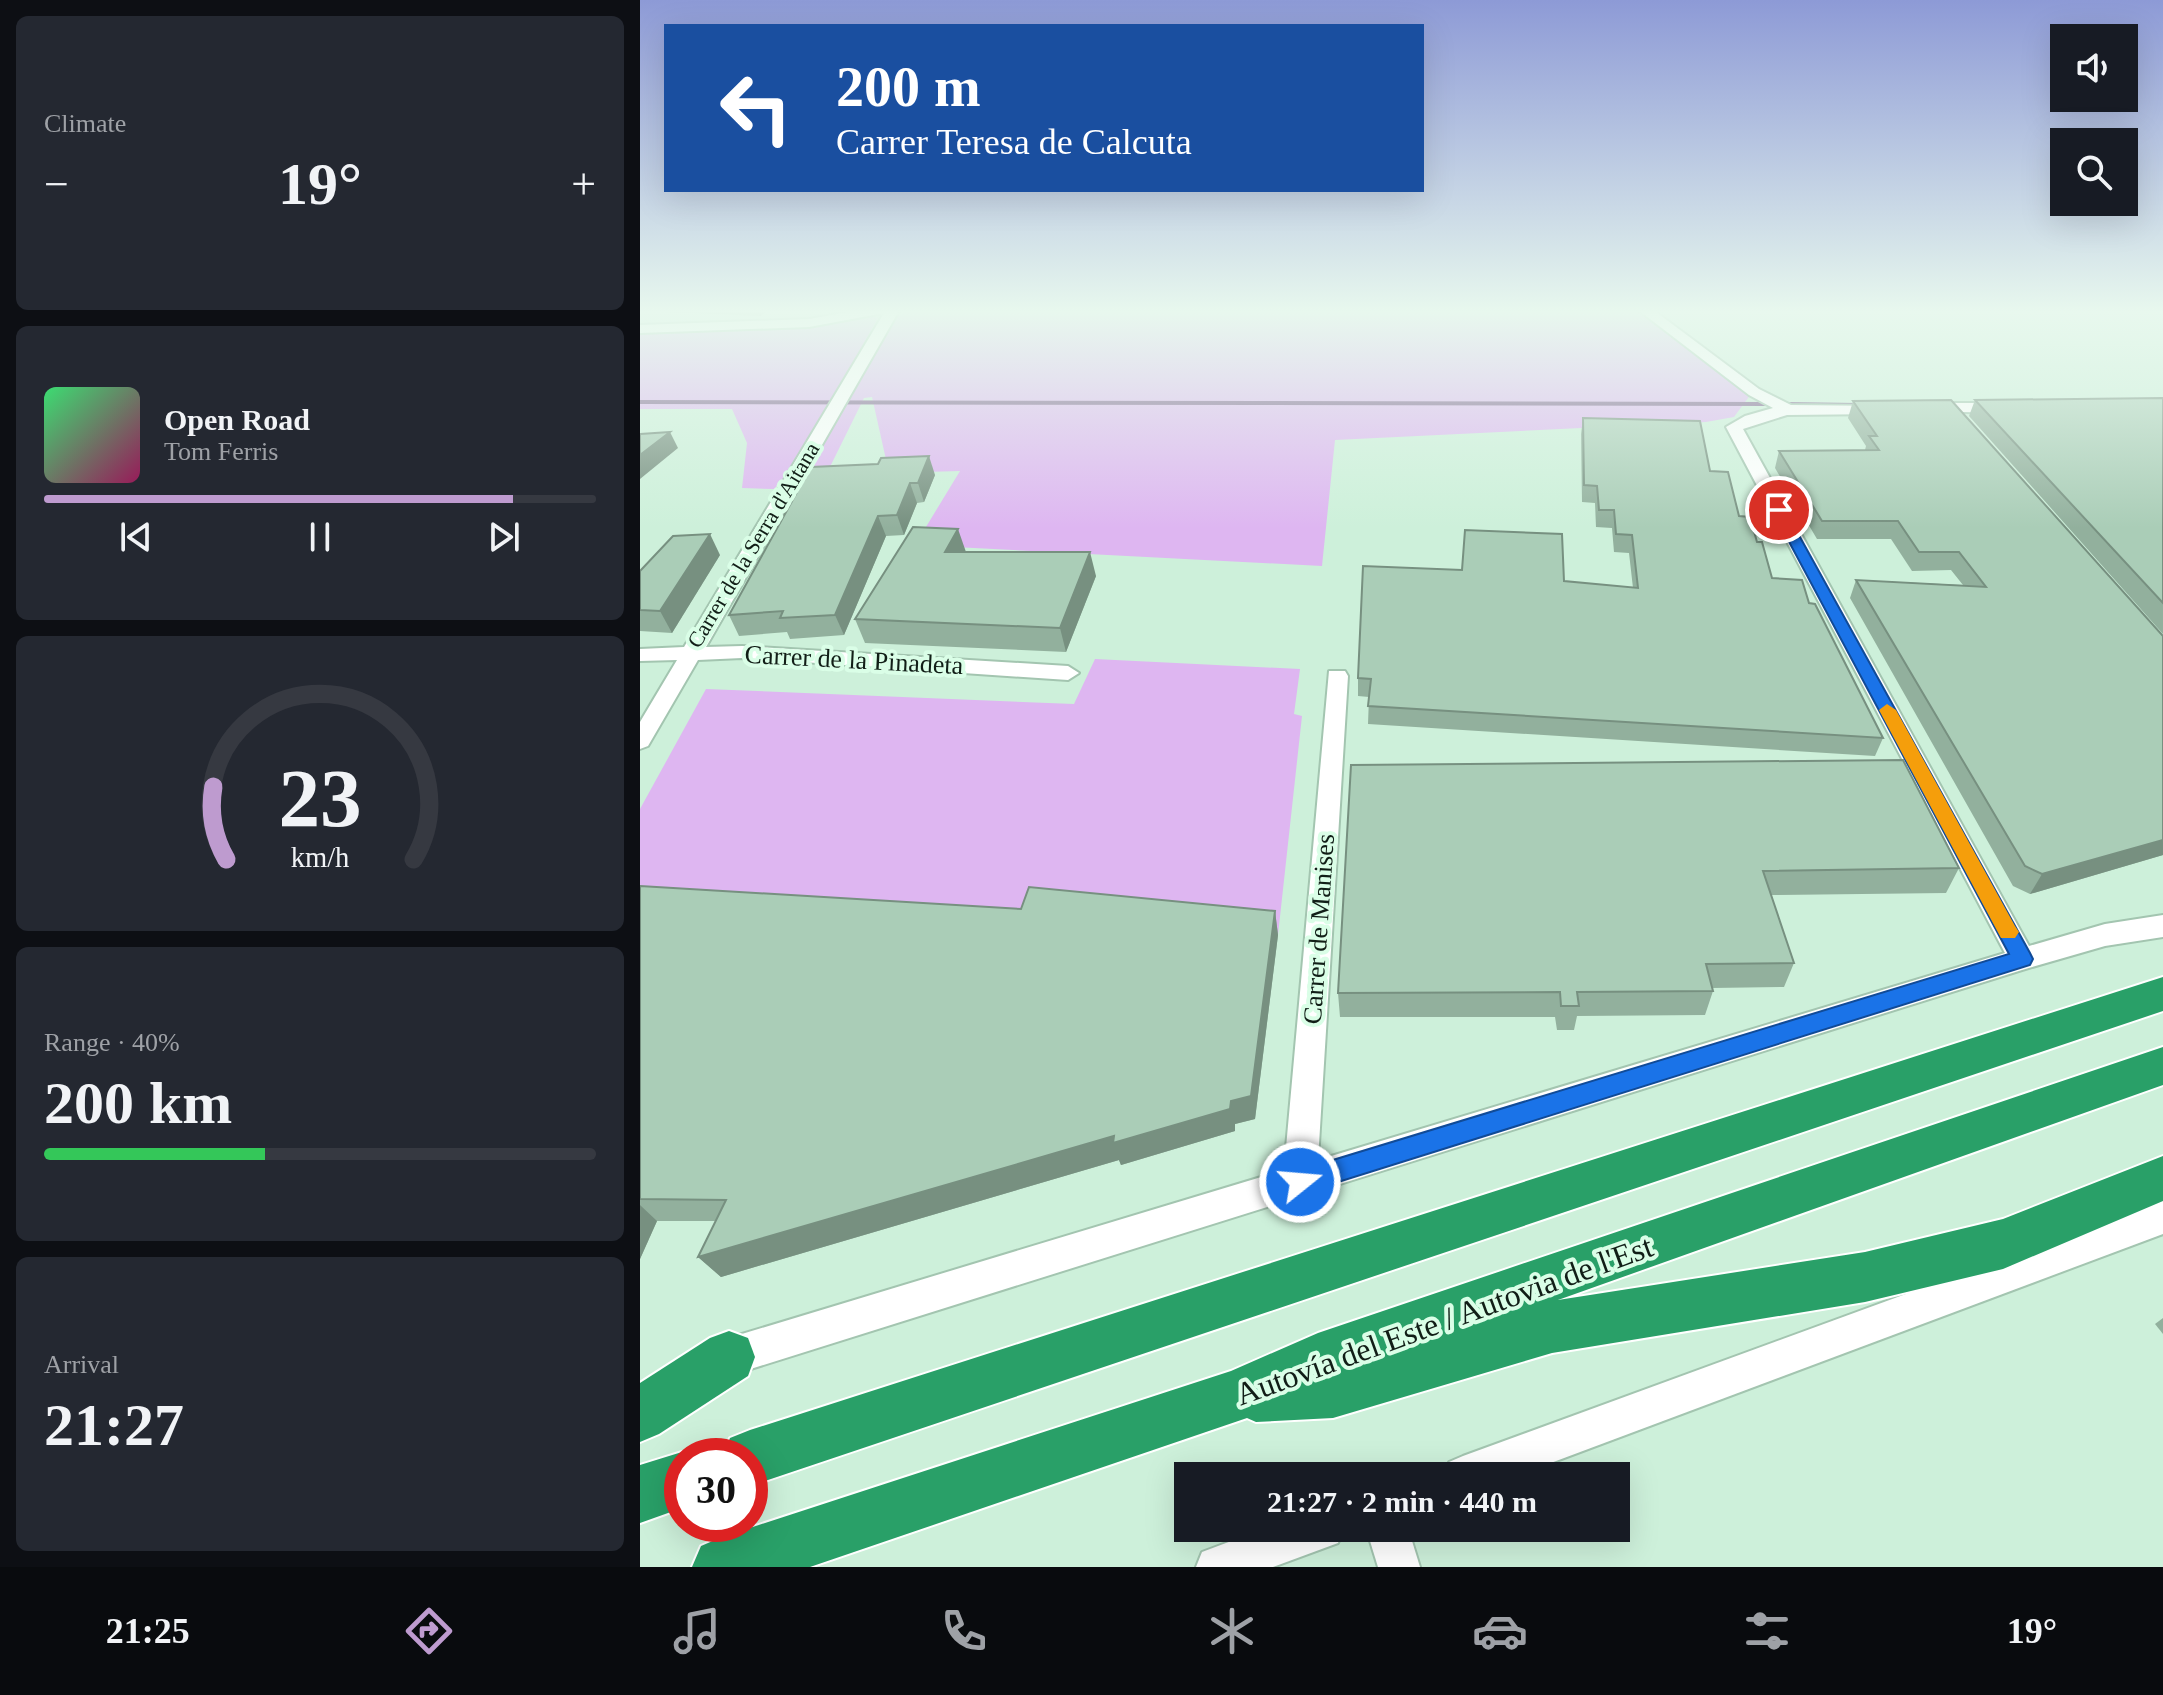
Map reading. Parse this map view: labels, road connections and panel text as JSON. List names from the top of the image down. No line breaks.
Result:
{"streets":{"highway":["Autovía del Este / Autovia de l'Est"],"street":["Carrer de la Serra d'Aitana","Carrer de la Pinadeta","Carrer de Manises"]},"crossings":[["Carrer de la Serra d'Aitana","Carrer de la Pinadeta"]],"page":{"tile":["Climate",["Range · 40%","200 km"],["Arrival","21:27"]],"turn":["200 m","Carrer Teresa de Calcuta"],"heat":["−","19°","+"],"song":["Open Road","Tom Ferris"],"limit":"30","trip":"21:27 · 2 min · 440 m","tabs":["21:25","19°"],"gauge":["23","km/h"]}}
